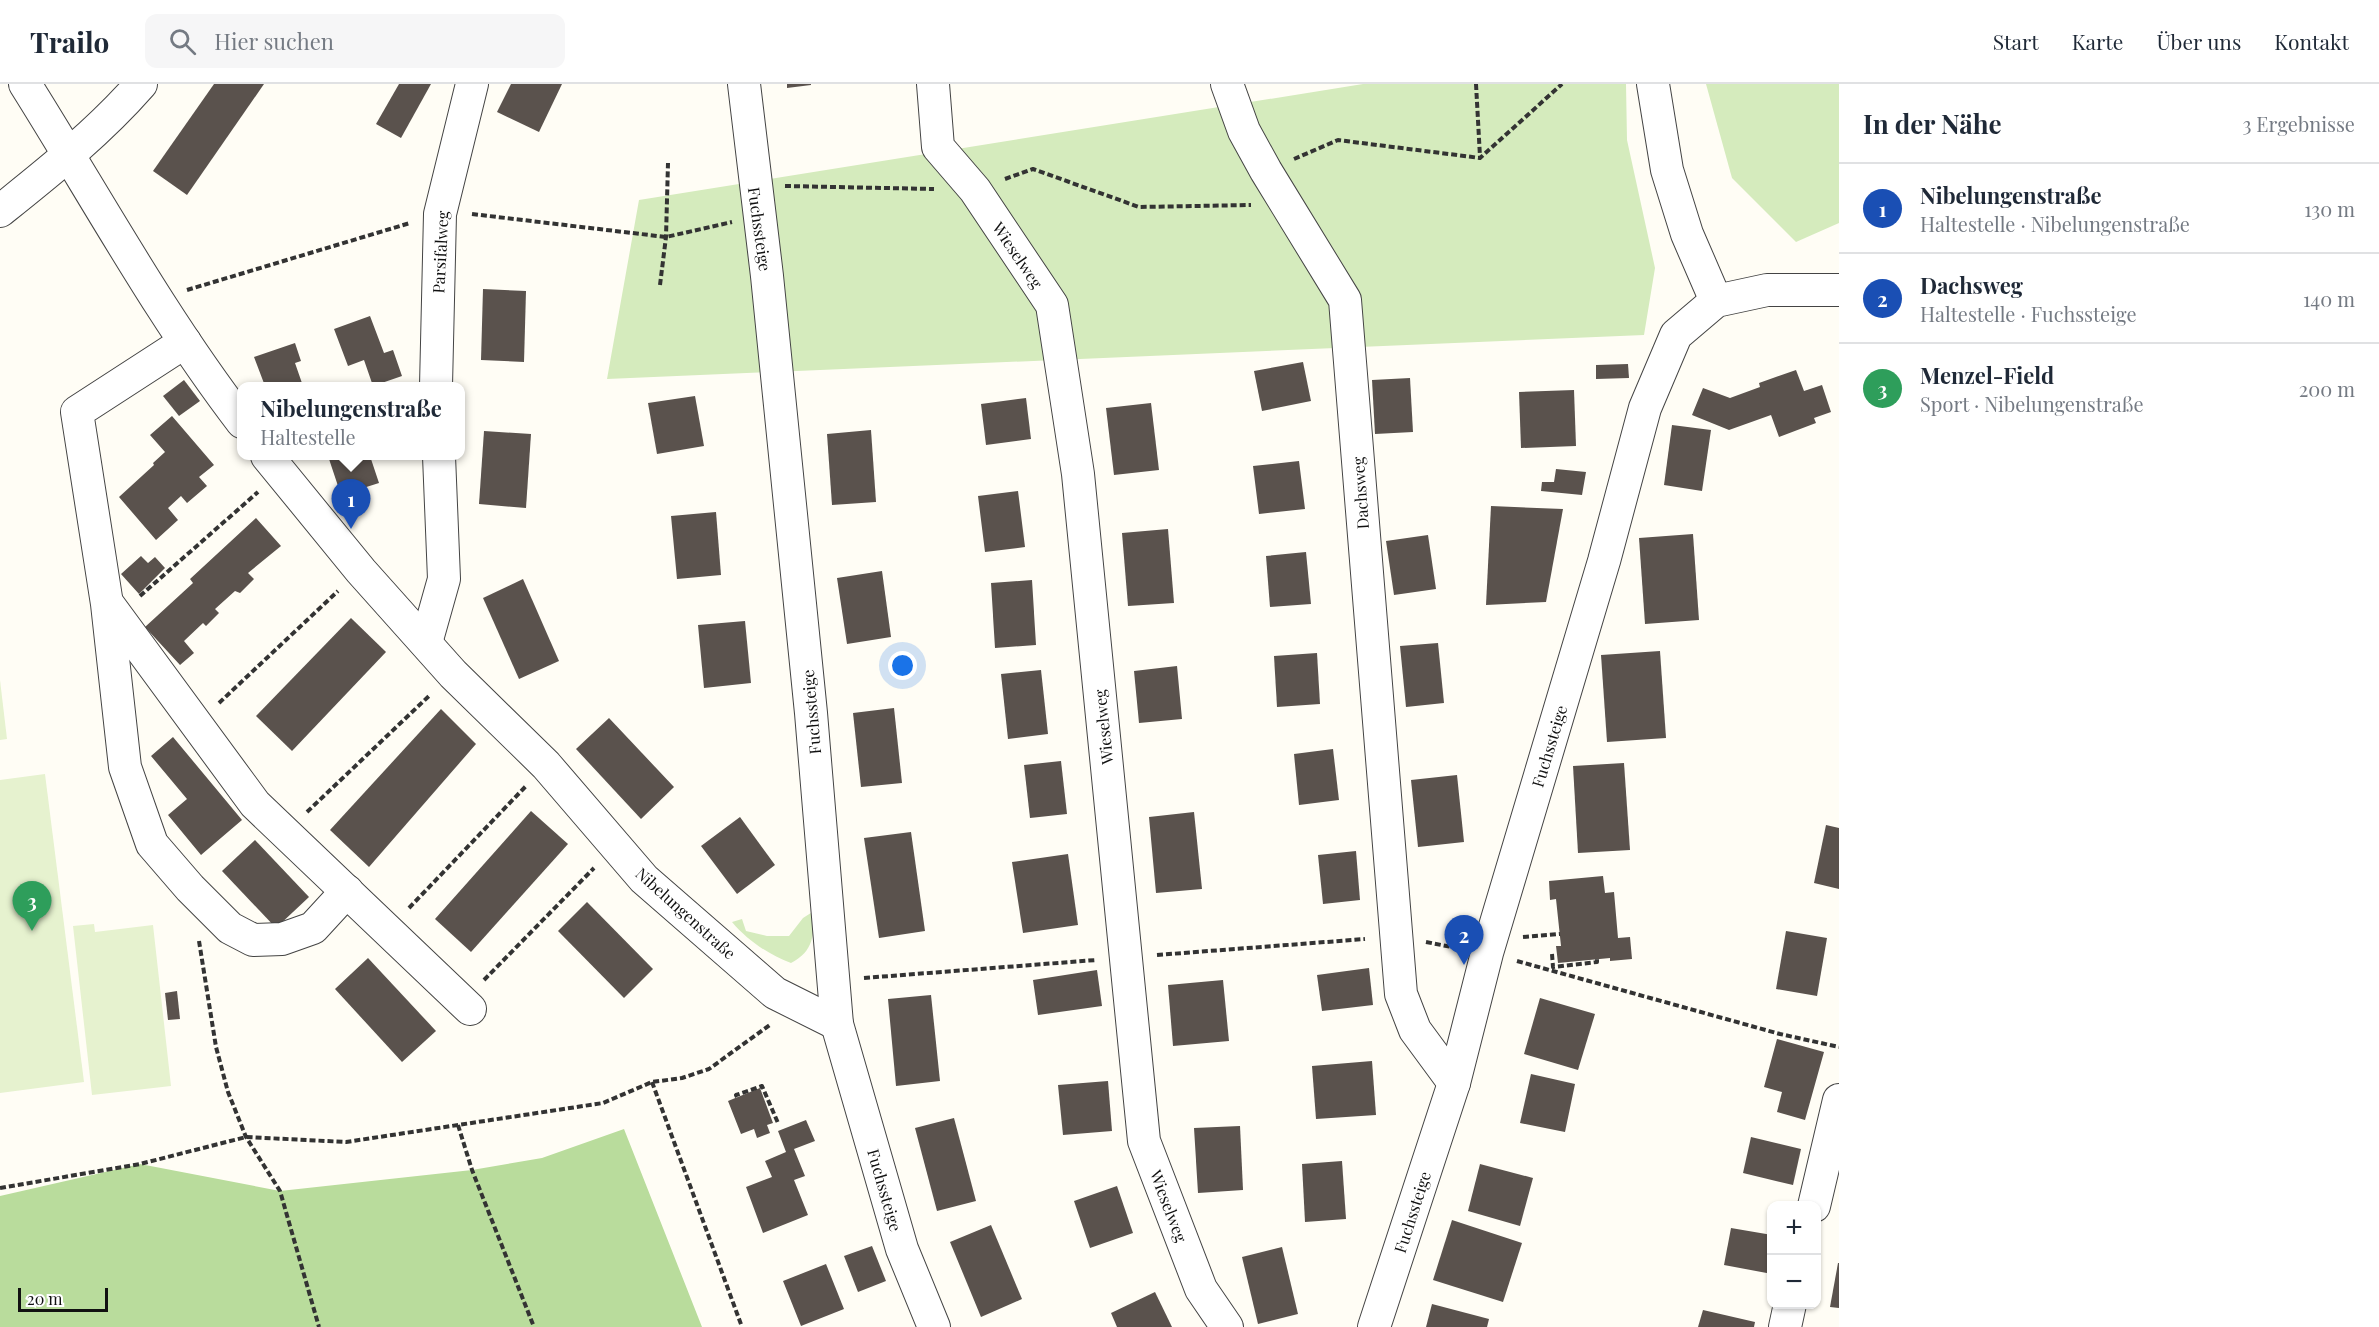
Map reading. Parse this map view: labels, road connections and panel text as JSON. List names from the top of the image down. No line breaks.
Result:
{"streets":{"street":["Fuchssteige","Parsifalweg","Wieselweg","Dachsweg","Nibelungenstraße"]},"crossings":[["Fuchssteige","Dachsweg"],["Fuchssteige","Nibelungenstraße"]],"scale_bar":"20 m","page":{"header":"Trailo","search":"Hier suchen","nav":["Start","Karte","Über uns","Kontakt"],"heading":["In der Nähe","3 Ergebnisse"],"list":[{"mark":"1","name":"Nibelungenstraße","note":"Haltestelle · Nibelungenstraße","value":"130 m"},{"mark":"2","name":"Dachsweg","note":"Haltestelle · Fuchssteige","value":"140 m"},{"mark":"3","name":"Menzel-Field","note":"Sport · Nibelungenstraße","value":"200 m"}],"popup":["Nibelungenstraße","Haltestelle"],"pins":["1","3","2"],"map_buttons":["+","−"],"scale":"20 m"}}
